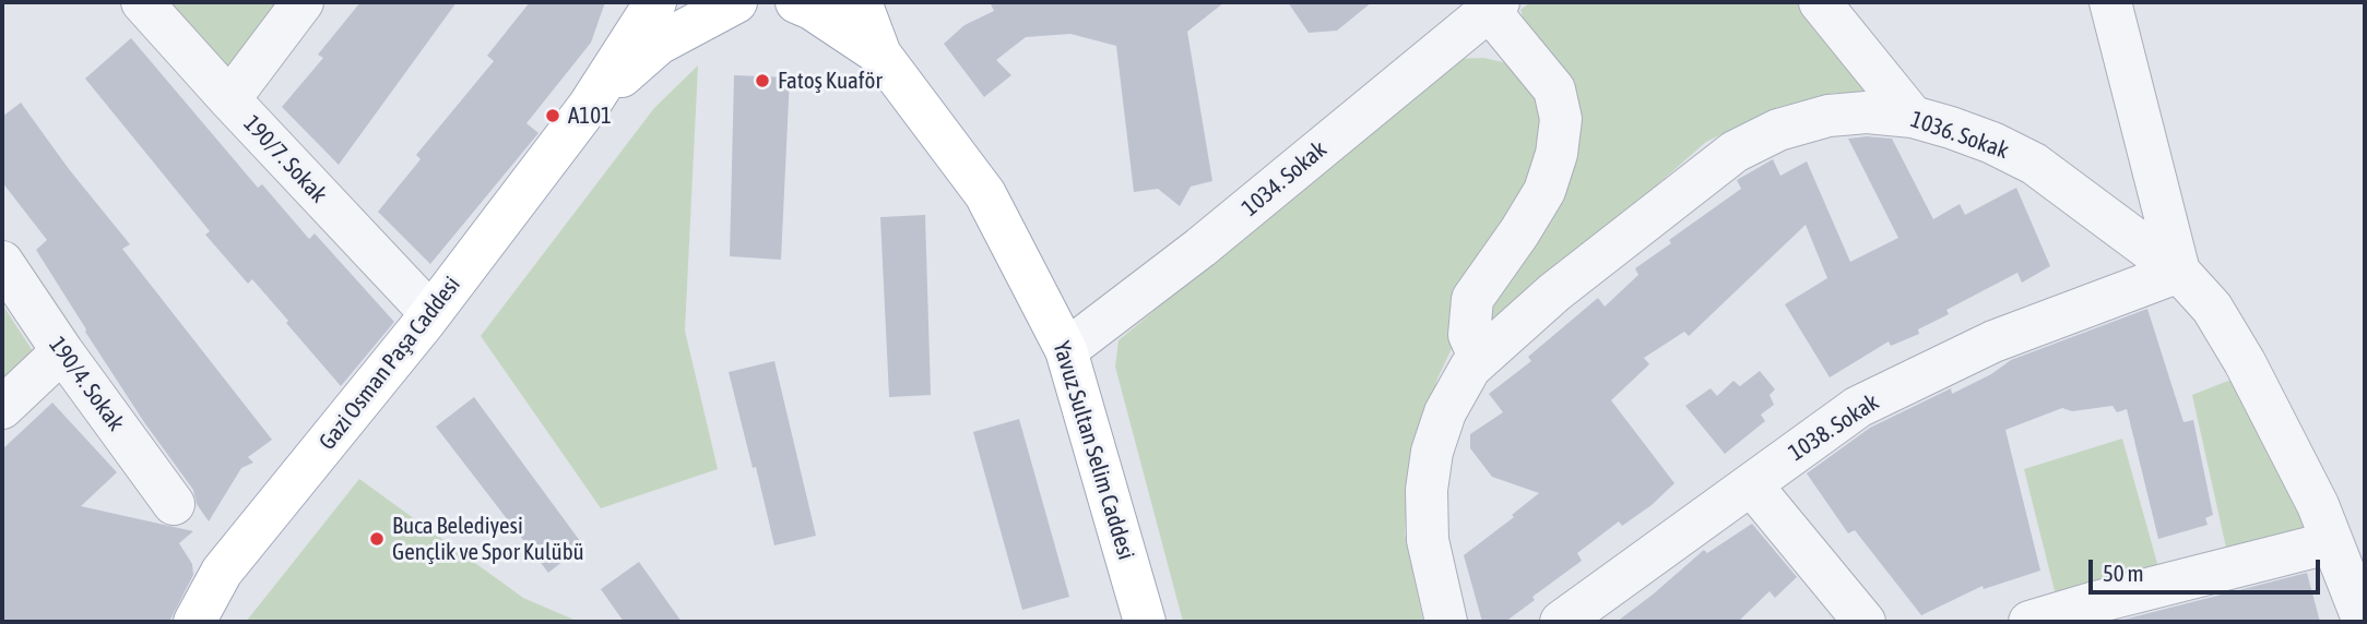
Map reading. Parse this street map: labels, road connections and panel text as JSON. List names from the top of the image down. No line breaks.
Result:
{"streets":{"main road":["Gazi Osman Paşa Caddesi","Yavuz Sultan Selim Caddesi"],"street":["1036. Sokak","190/7. Sokak","1034. Sokak","190/4. Sokak","1038. Sokak"]},"crossings":[["1036. Sokak","1038. Sokak"],["190/7. Sokak","Gazi Osman Paşa Caddesi"],["1034. Sokak","Yavuz Sultan Selim Caddesi"]],"places":["Fatoş Kuaför","A101","Buca Belediyesi Gençlik ve Spor Kulübü"],"scale_bar":"50 m"}
